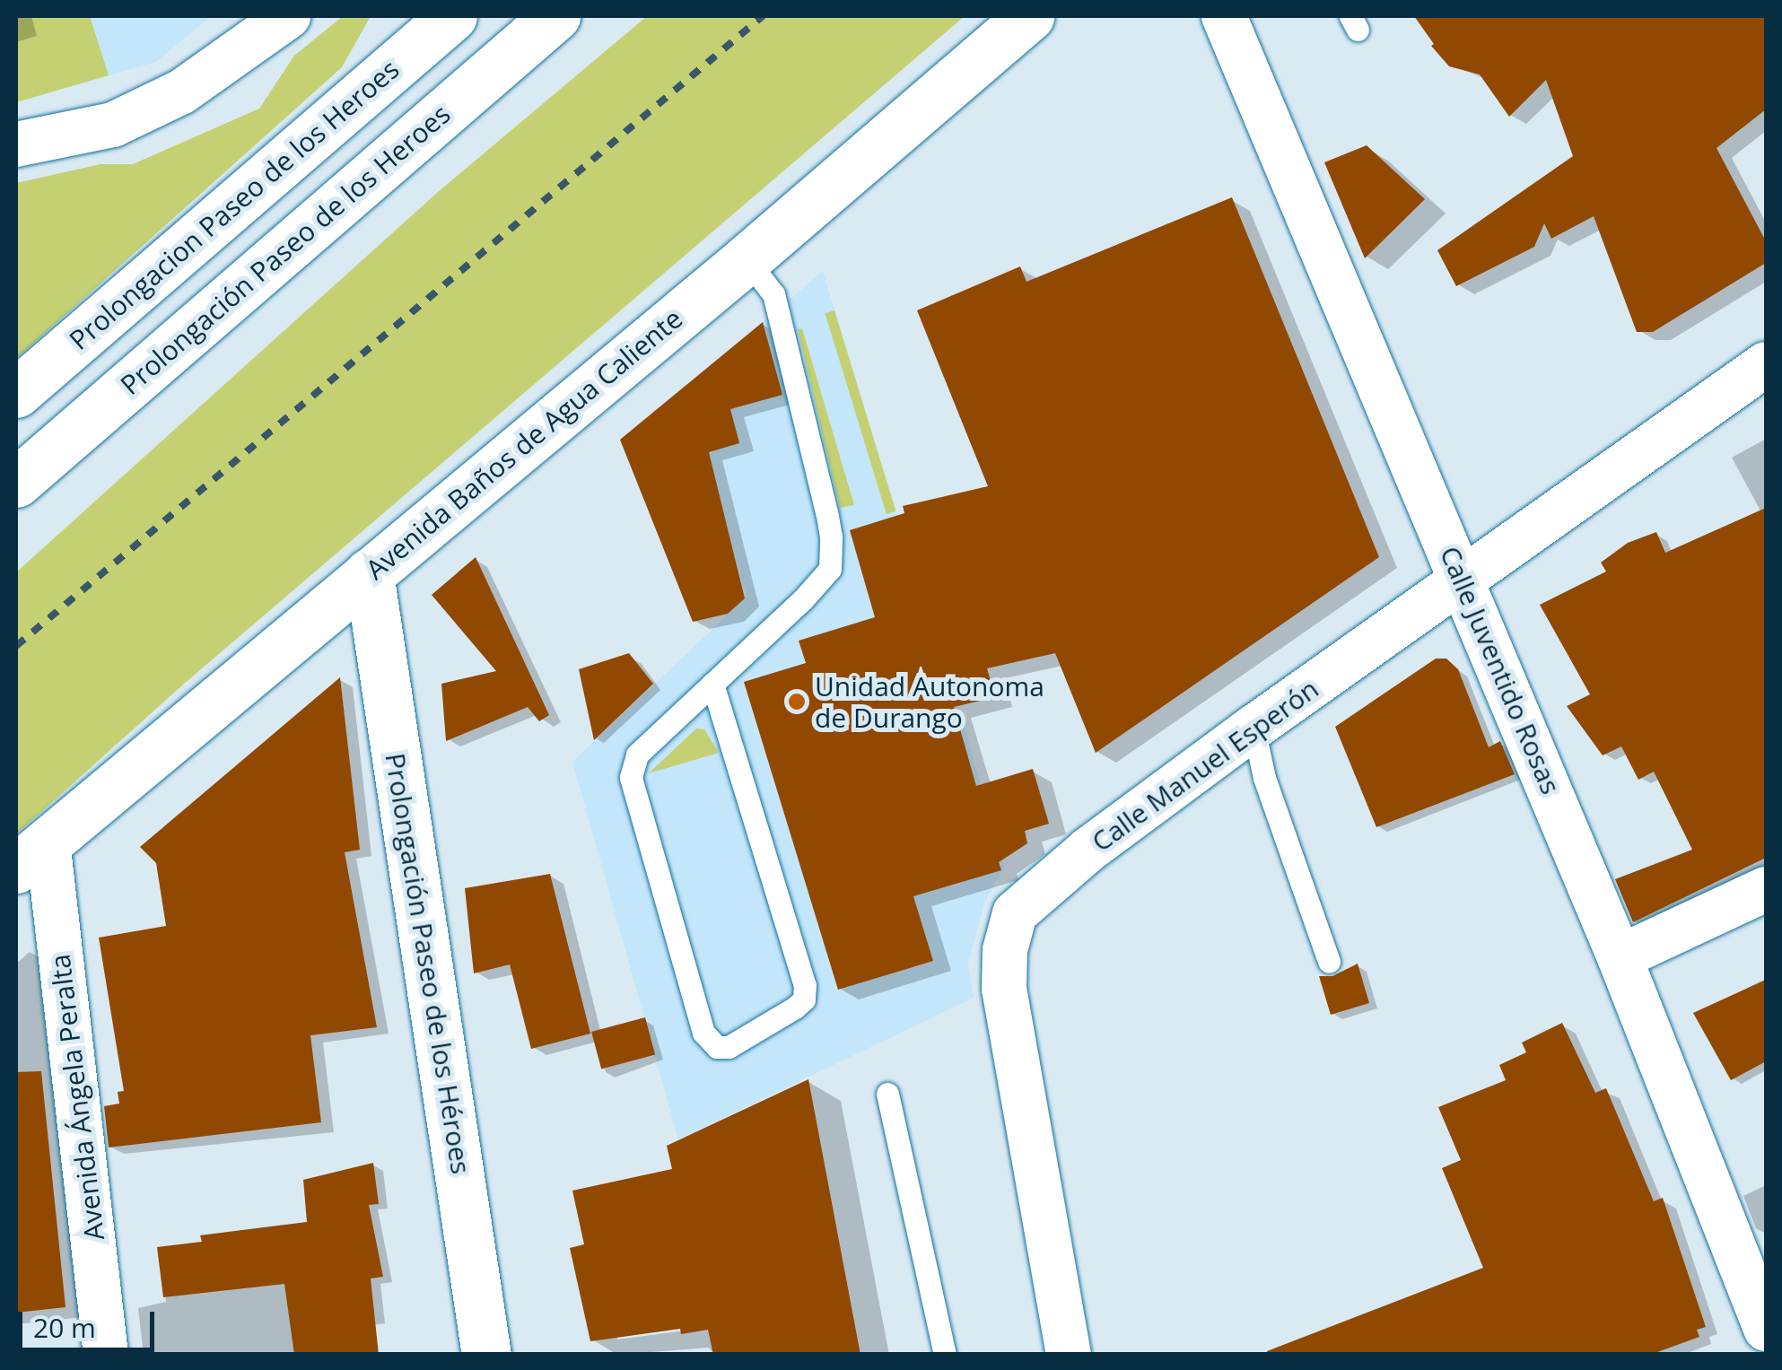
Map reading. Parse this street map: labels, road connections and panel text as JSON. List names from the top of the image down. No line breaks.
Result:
{"streets":{"street":["Prolongacion Paseo de los Heroes","Prolongación Paseo de los Heroes","Avenida Baños de Agua Caliente","Calle Juventido Rosas","Calle Manuel Esperón","Prolongación Paseo de los Héroes","Avenida Ángela Peralta"]},"crossings":[["Avenida Baños de Agua Caliente","Prolongación Paseo de los Héroes"],["Avenida Baños de Agua Caliente","Avenida Ángela Peralta"],["Calle Juventido Rosas","Calle Manuel Esperón"]],"places":["Unidad Autonoma de Durango"],"scale_bar":"20 m"}
